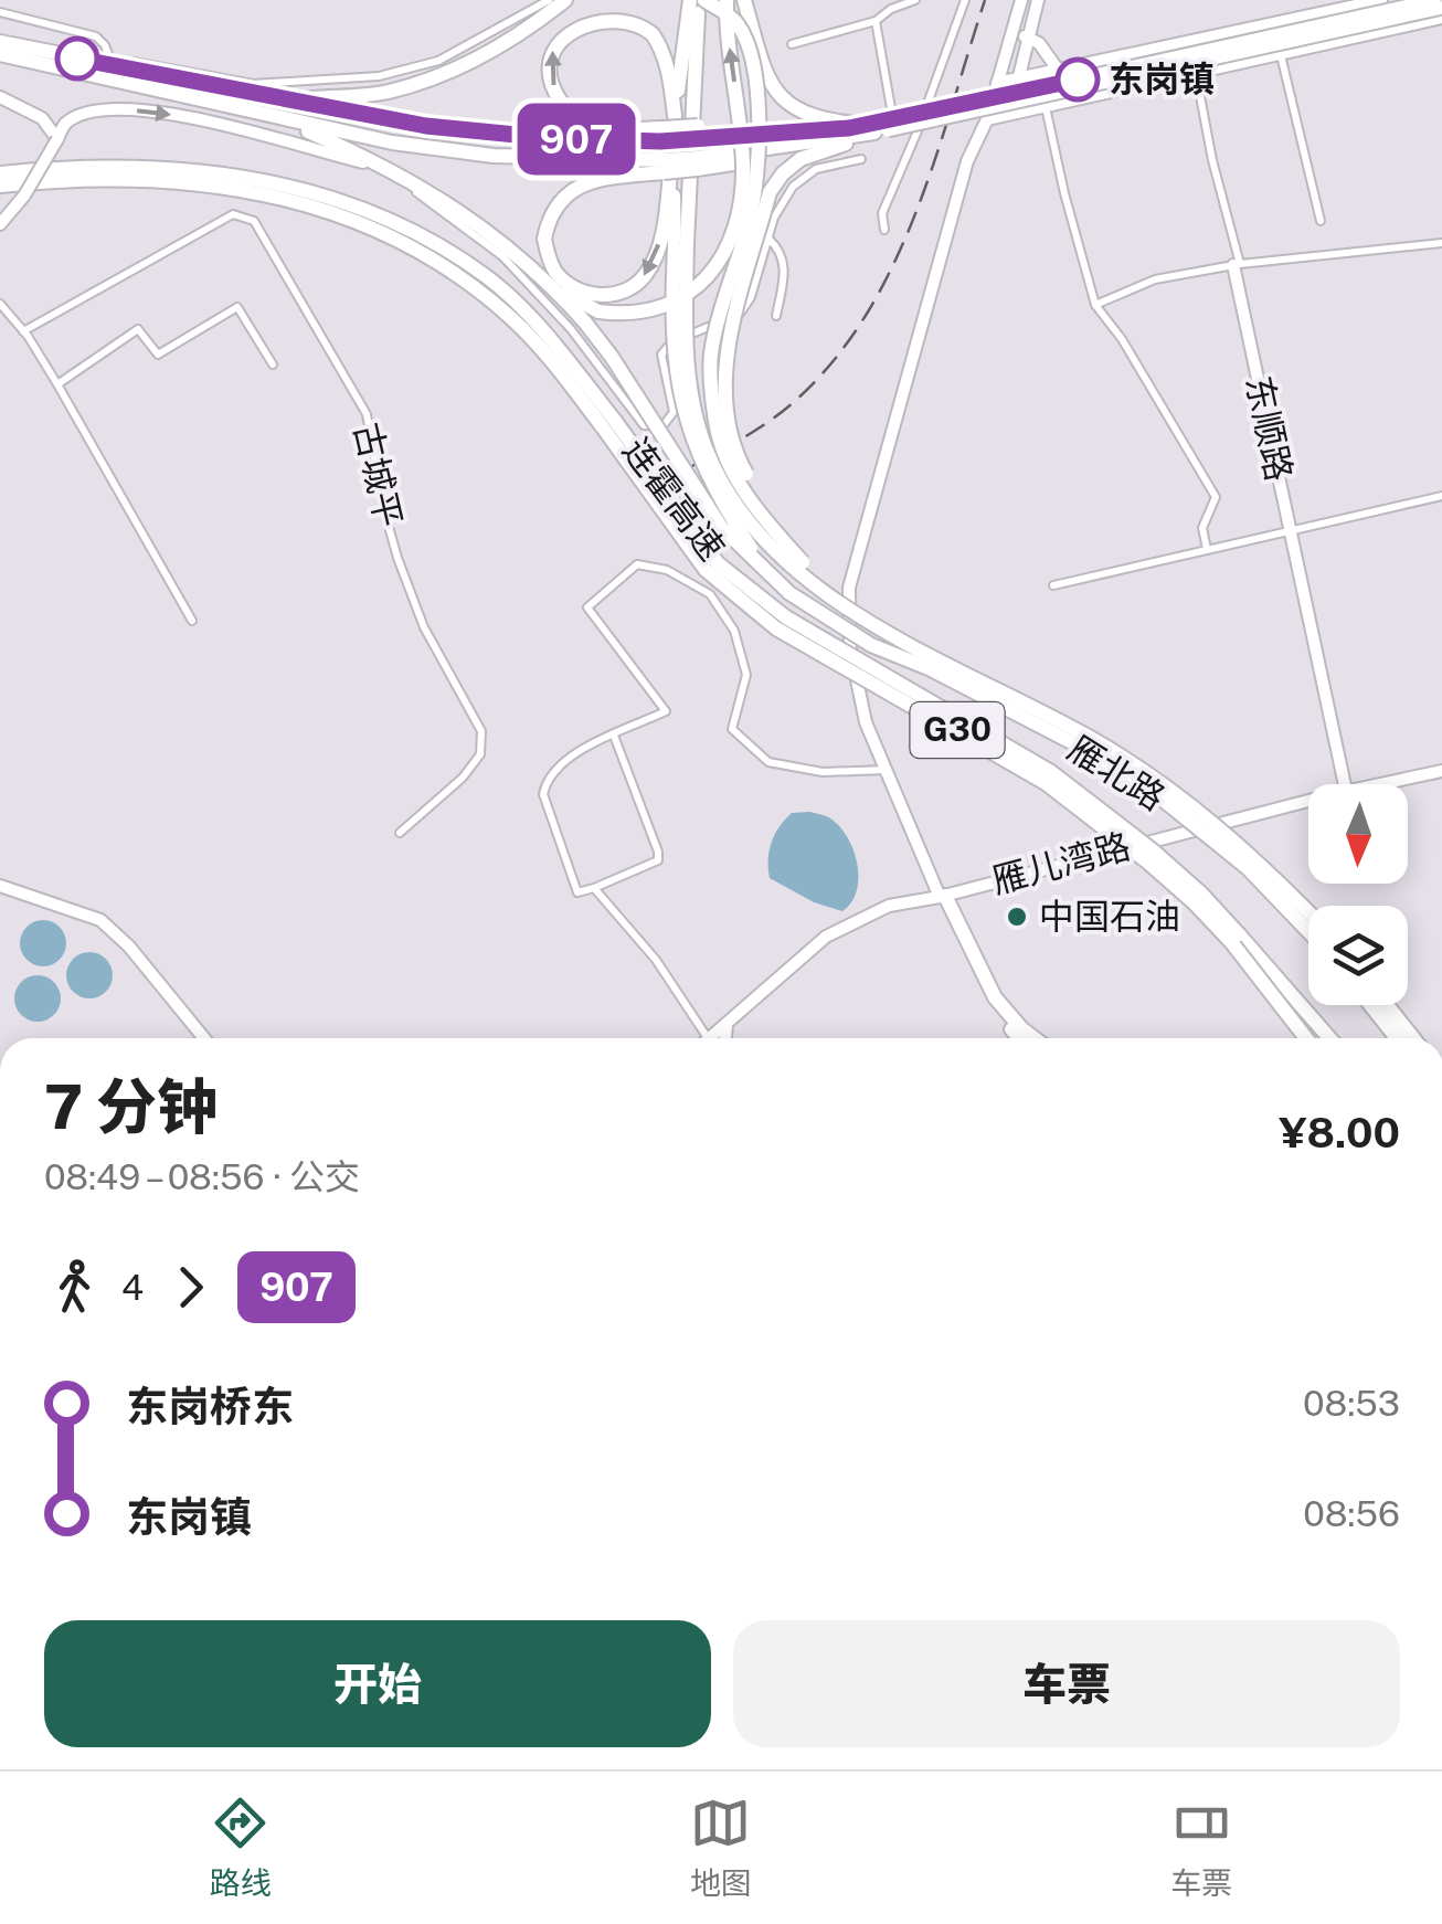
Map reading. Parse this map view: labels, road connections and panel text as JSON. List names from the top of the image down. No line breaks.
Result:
{"streets":{"highway":["连霍高速","G30","雁北路"],"street":["东顺路","古城平","雁儿湾路"]},"places":["东岗镇","中国石油"],"lines":["bus line 907"],"north":"bottom","page":{"on_map":"907","heading":["7 分钟","08:49 – 08:56 · 公交","¥8.00"],"legs":["4","907"],"list":[{"name":"东岗桥东","value":"08:53"},{"name":"东岗镇","value":"08:56"}],"buttons":["开始","车票"],"tabs":["路线","地图","车票"]}}
